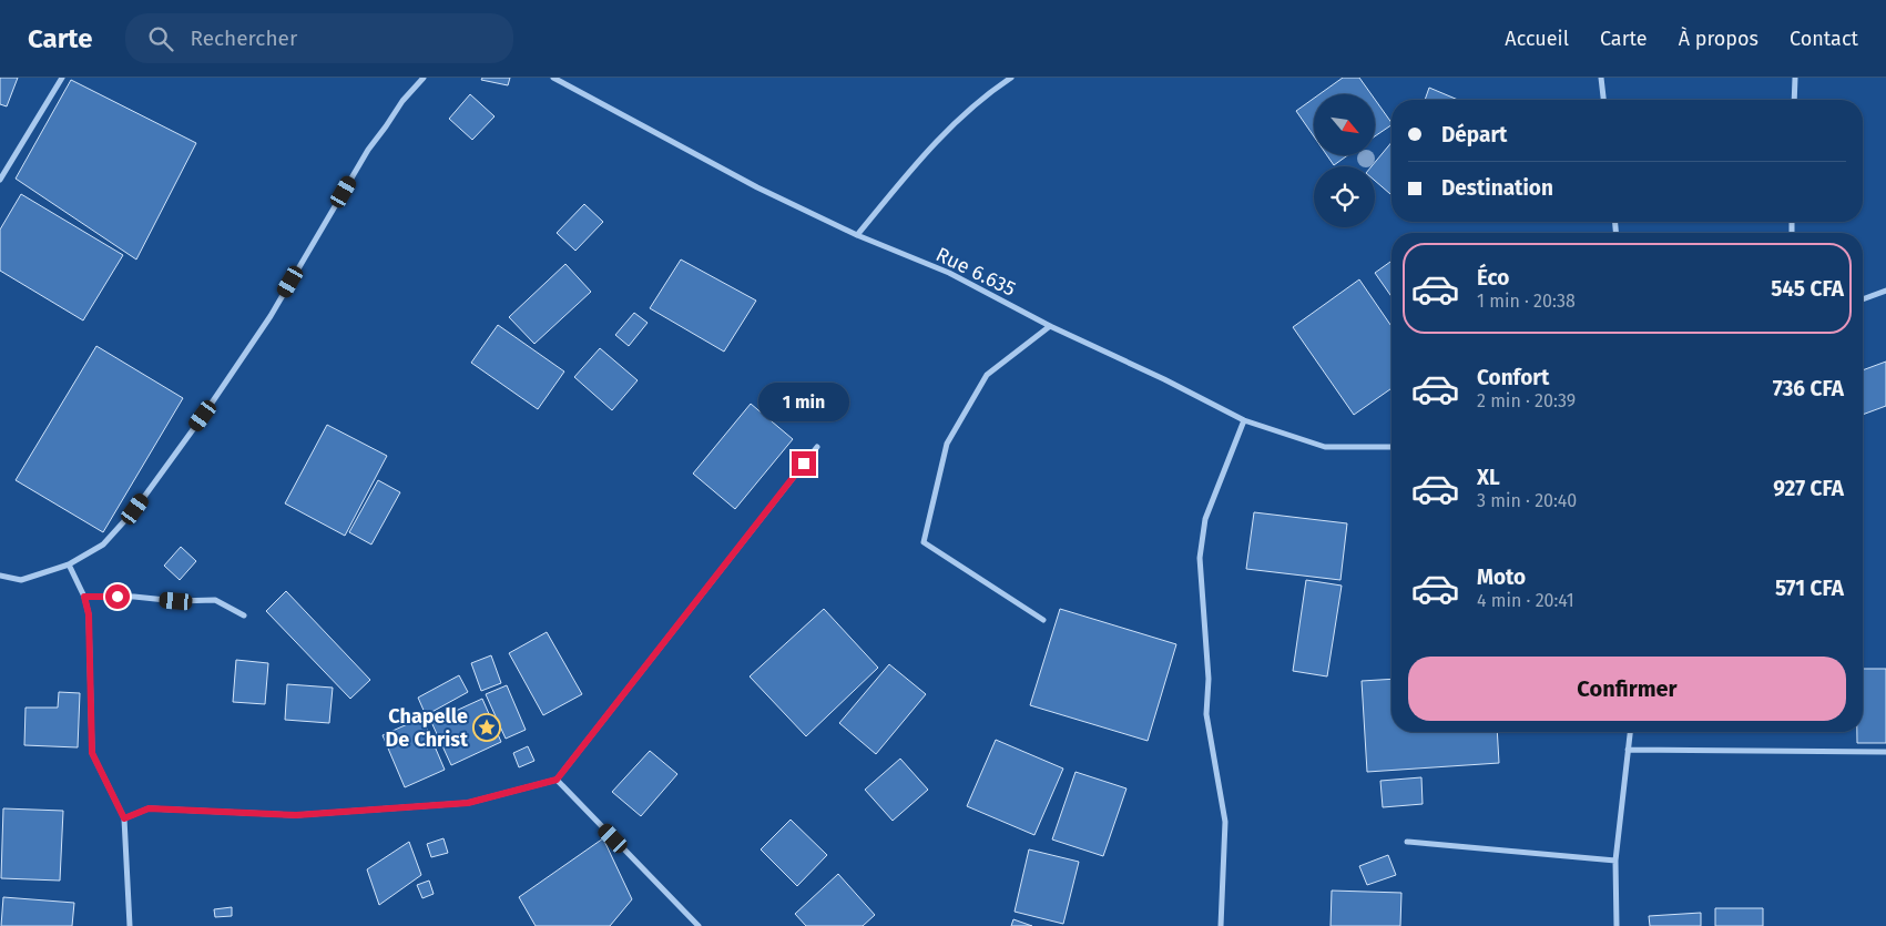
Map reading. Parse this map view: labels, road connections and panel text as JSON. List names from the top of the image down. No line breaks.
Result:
{"streets":{"street":["Rue 6.635"]},"places":{"place":["Chapelle De Christ"]},"north":"bottom right","page":{"header":"Carte","search":"Rechercher","nav":["Accueil","Carte","À propos","Contact"],"banner":["Départ","Destination"],"list":[{"name":"Éco","note":"1 min · 20:38","value":"545 CFA"},{"name":"Confort","note":"2 min · 20:39","value":"736 CFA"},{"name":"XL","note":"3 min · 20:40","value":"927 CFA"},{"name":"Moto","note":"4 min · 20:41","value":"571 CFA"}],"bubble":"1 min","buttons":"Confirmer"}}
